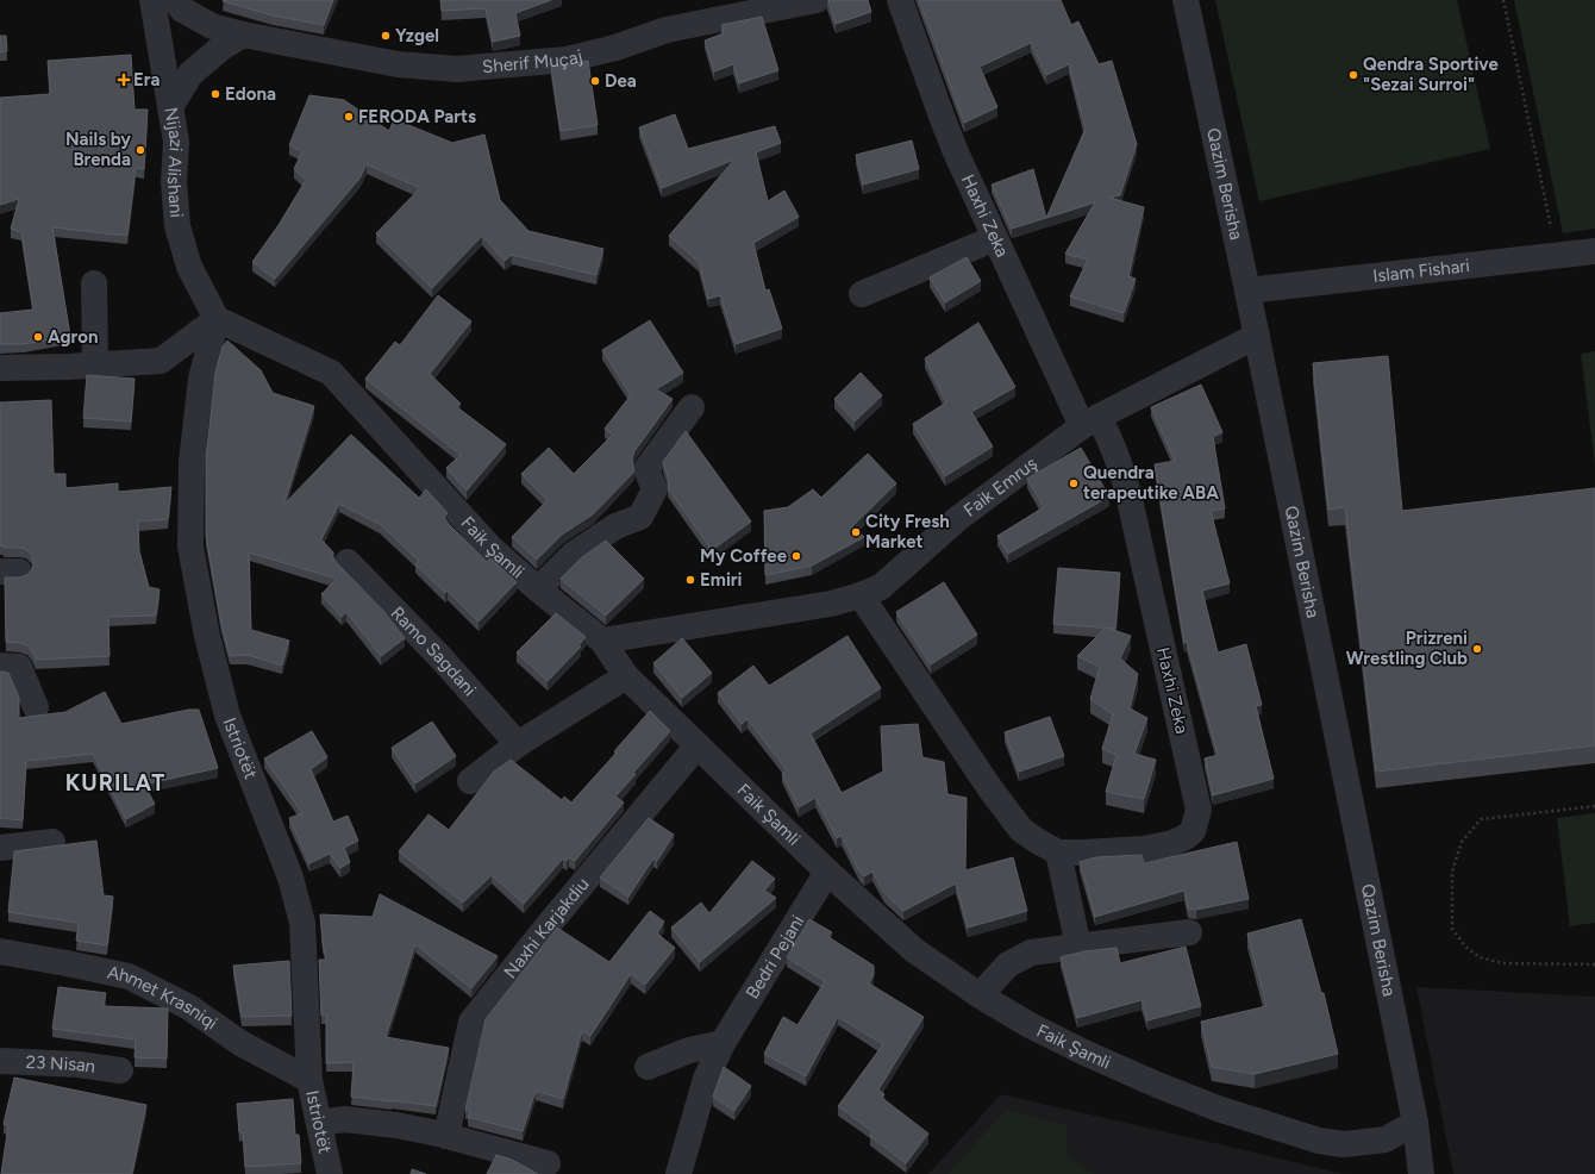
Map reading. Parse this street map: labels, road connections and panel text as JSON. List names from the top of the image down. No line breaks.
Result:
{"streets":{"street":["Sherif Muçaj","Nijazi Alishani","Qazim Berisha","Haxhi Zeka","Islam Fishari","Faik Emruş","Faik Şamli","Ramo Sagdani","Istriotët","Naxhi Karjakdiu","Bedri Pejani","Ahmet Krasniqi","23 Nisan"]},"crossings":[["Nijazi Alishani","Faik Şamli"],["Nijazi Alishani","Istriotët"],["Qazim Berisha","Islam Fishari"],["Qazim Berisha","Faik Emruş"],["Qazim Berisha","Faik Şamli"],["Haxhi Zeka","Faik Emruş"],["Faik Emruş","Faik Şamli"],["Faik Şamli","Istriotët"],["Faik Şamli","Naxhi Karjakdiu"],["Faik Şamli","Bedri Pejani"],["Istriotët","Ahmet Krasniqi"]],"districts":["KURILAT"],"places":{"other":["Yzgel","Qendra Sportive \"Sezai Surroi\"","Dea","Edona","FERODA Parts","Nails by Brenda","Agron","Quendra terapeutike ABA","City Fresh Market","My Coffee","Emiri","Prizreni Wrestling Club"],"health":["Era"]}}
